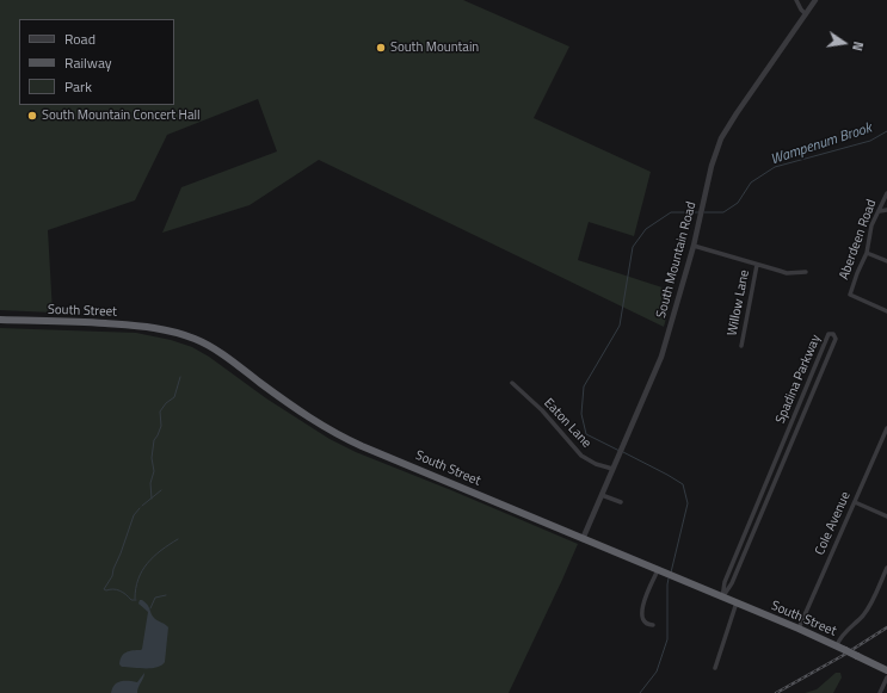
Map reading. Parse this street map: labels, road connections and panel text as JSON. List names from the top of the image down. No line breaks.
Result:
{"streets":{"highway":["South Street"],"street":["Aberdeen Road","South Mountain Road","Willow Lane","Spadina Parkway","Eaton Lane","Cole Avenue"]},"crossings":[["South Mountain Road","South Street"],["South Mountain Road","Eaton Lane"],["South Street","Spadina Parkway"],["South Street","Cole Avenue"]],"water":["Wampenum Brook"],"places":["South Mountain","South Mountain Concert Hall"],"legend":["Road","Railway","Park"],"north":"right"}
